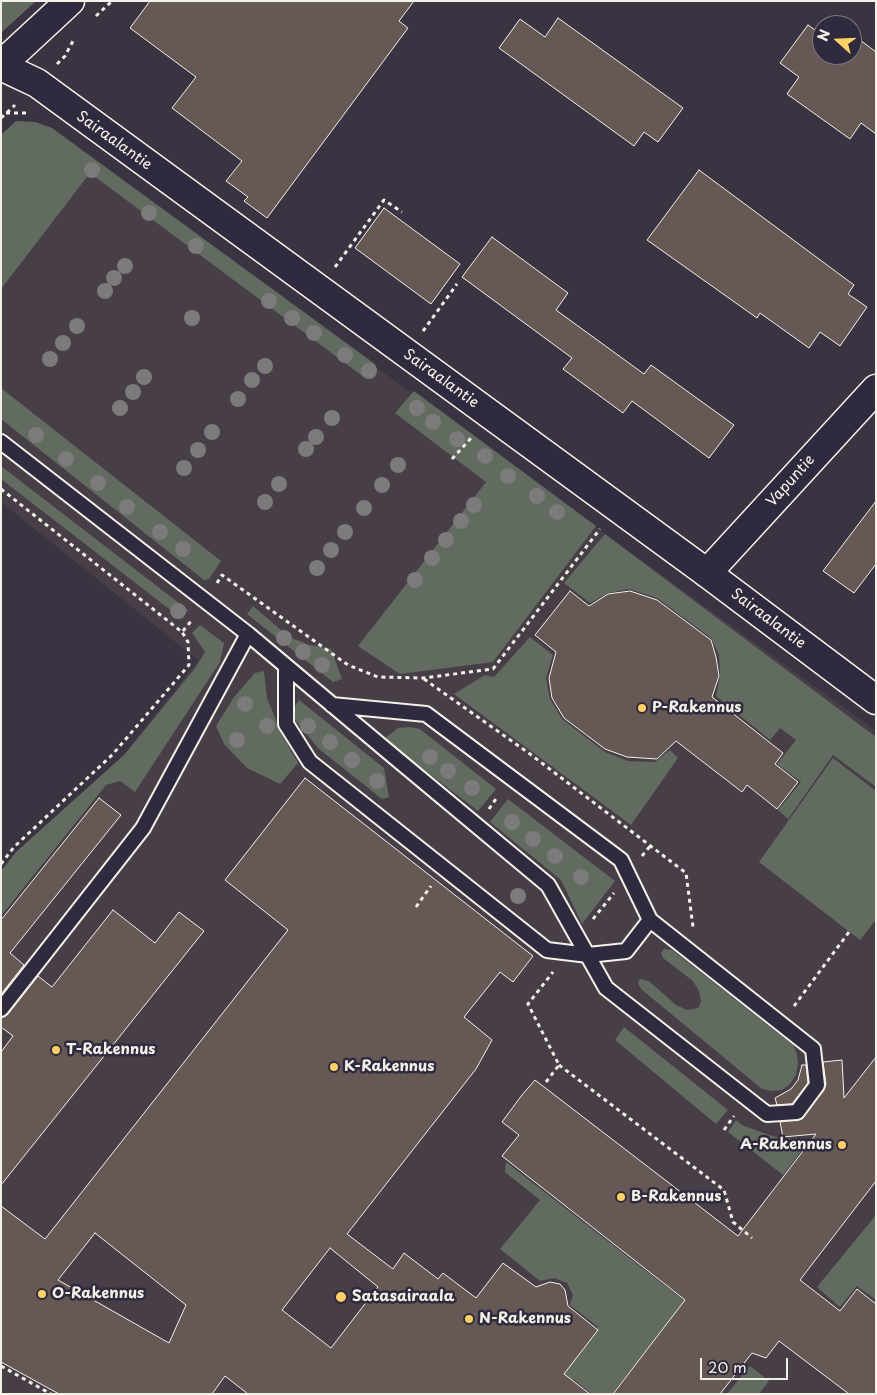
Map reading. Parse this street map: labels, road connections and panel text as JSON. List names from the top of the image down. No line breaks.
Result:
{"streets":{"street":["Sairaalantie","Vapuntie"]},"crossings":[["Sairaalantie","Vapuntie"]],"places":["P-Rakennus","T-Rakennus","K-Rakennus","A-Rakennus","B-Rakennus","O-Rakennus","Satasairaala","N-Rakennus"],"scale_bar":"20 m","north":"left"}
